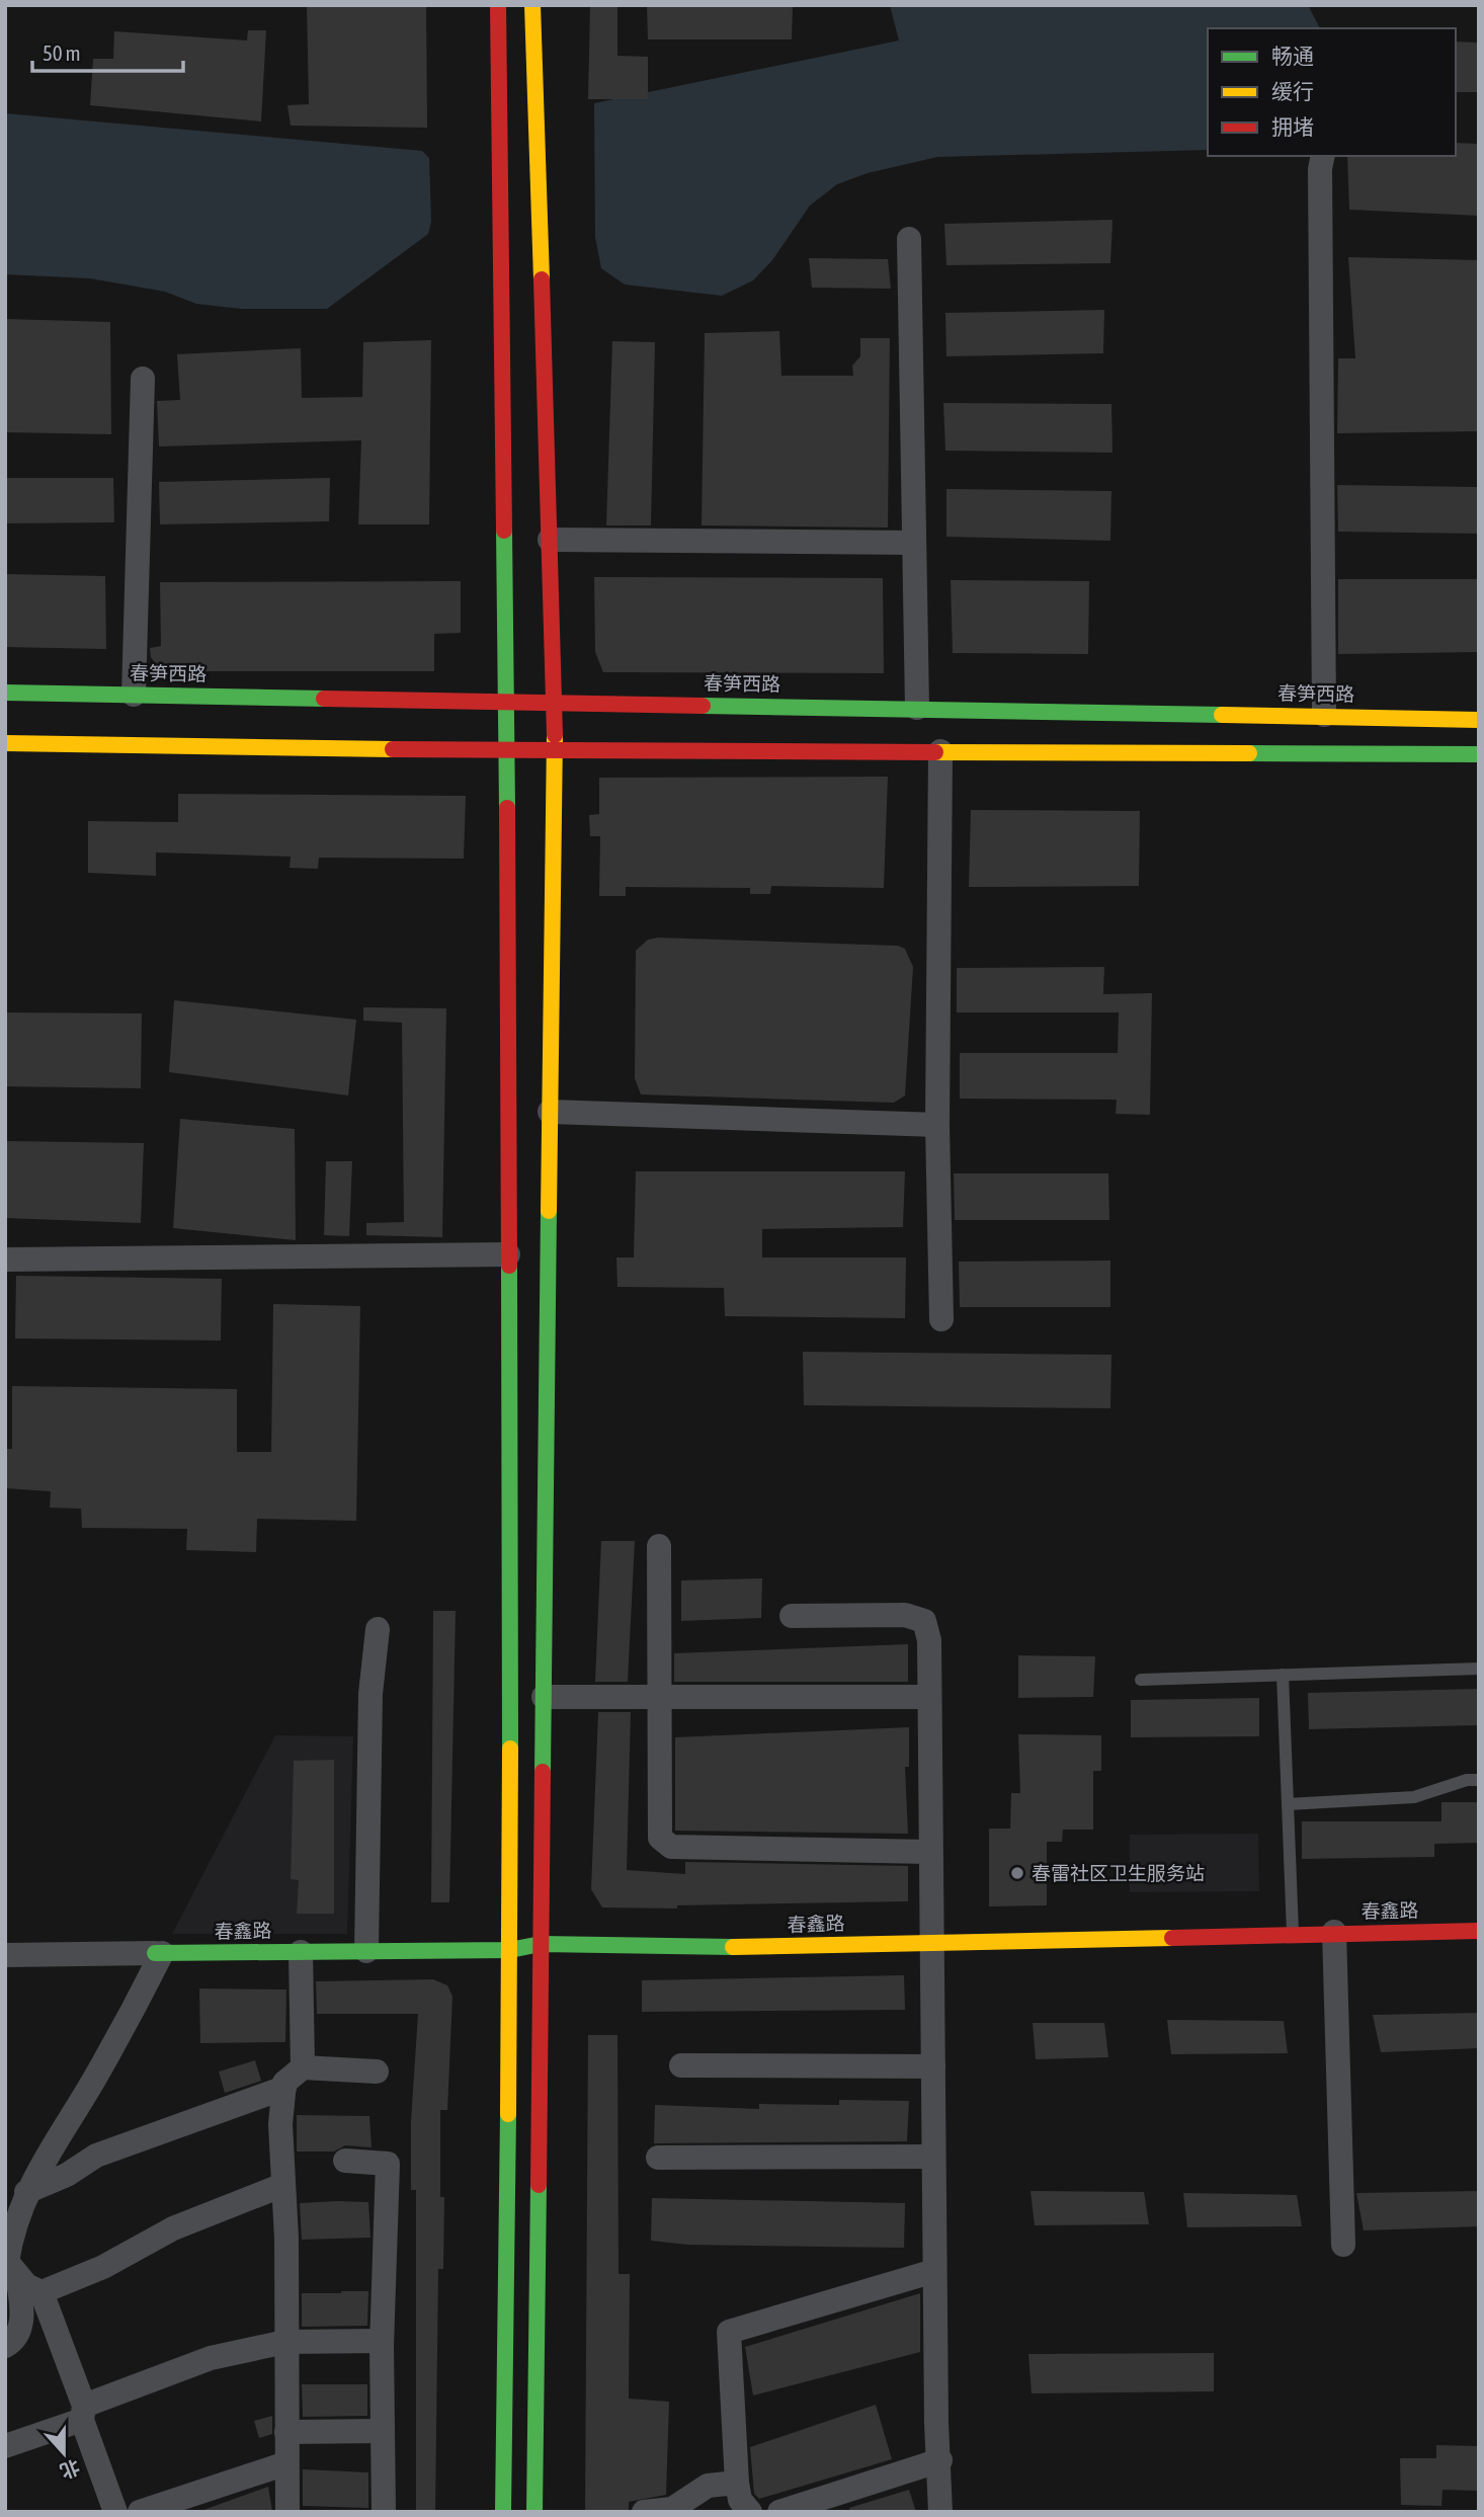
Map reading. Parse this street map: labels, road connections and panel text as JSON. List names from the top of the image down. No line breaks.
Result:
{"streets":{"main road":["春笋西路","春鑫路"]},"places":["春雷社区卫生服务站"],"legend":["畅通","缓行","拥堵"],"scale_bar":"50 m","north":"bottom"}
